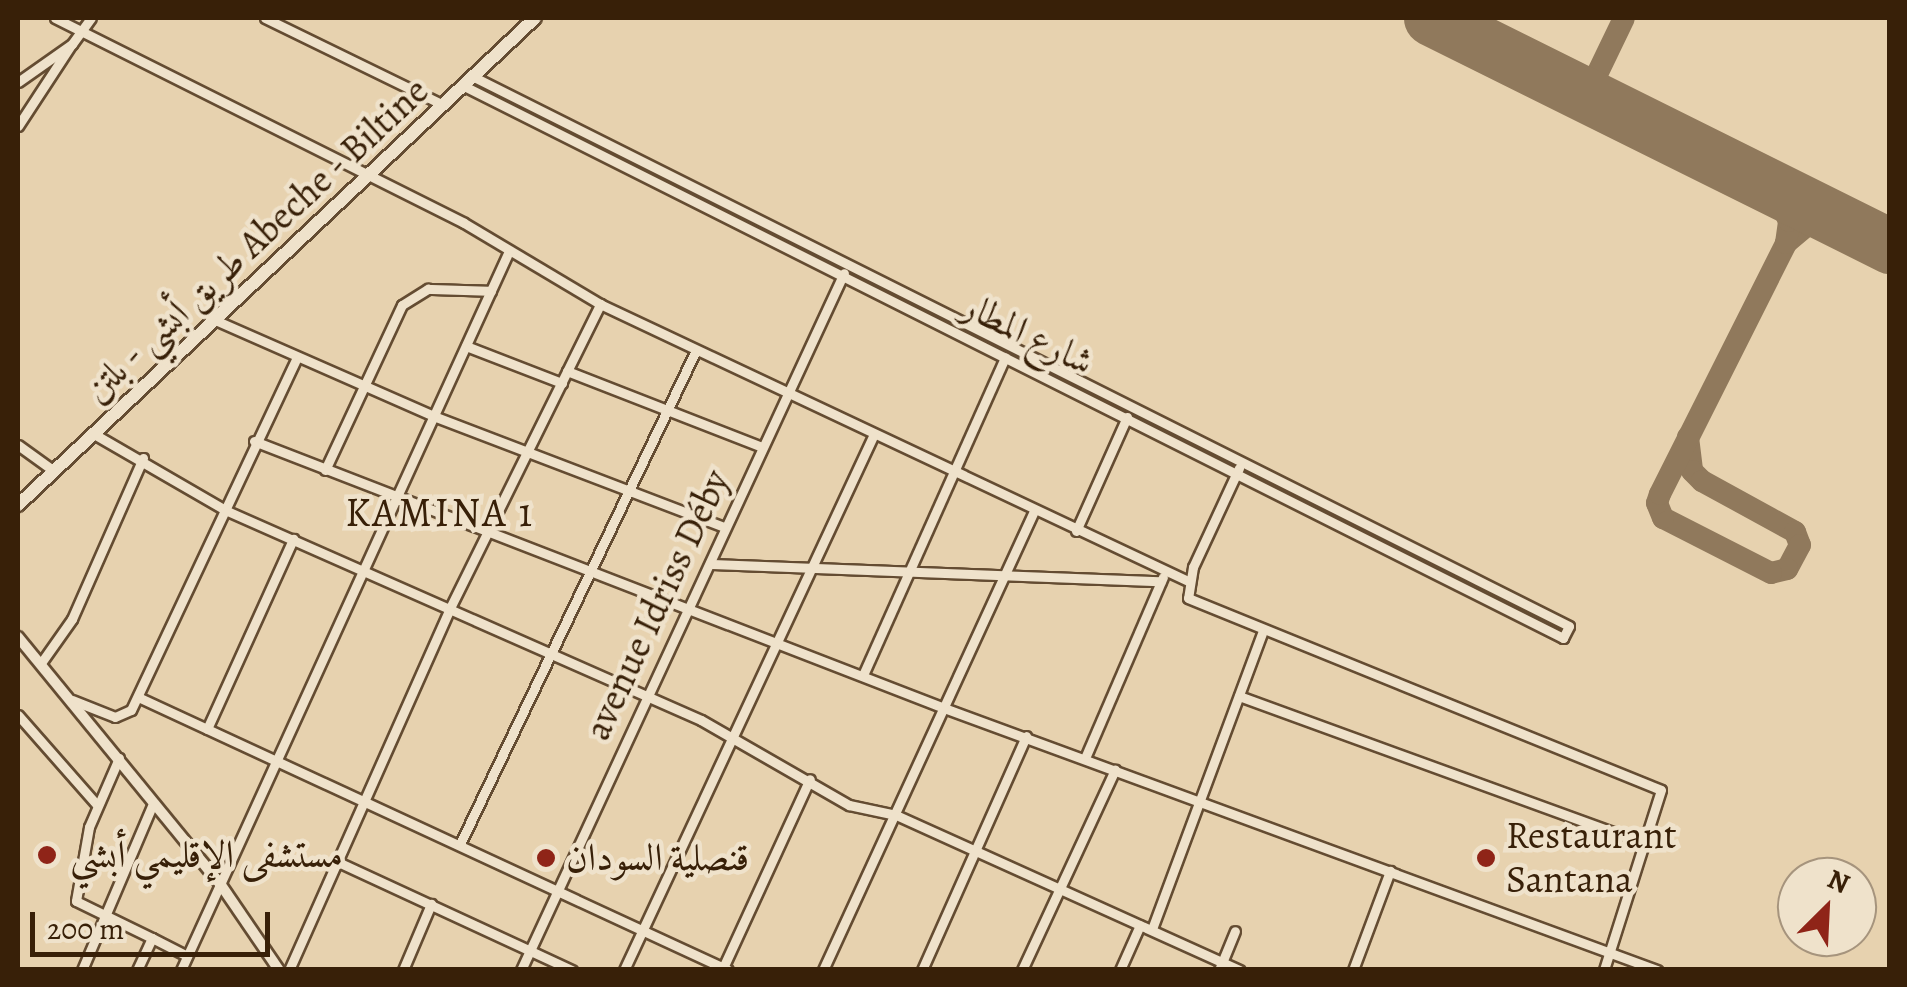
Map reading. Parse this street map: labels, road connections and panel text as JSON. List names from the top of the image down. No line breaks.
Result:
{"streets":{"main road":["طريق أبشي - بلتن Abeche - Biltine"],"street":["شارع المطار","avenue Idriss Déby"]},"crossings":[["طريق أبشي - بلتن Abeche - Biltine","شارع المطار"],["شارع المطار","avenue Idriss Déby"]],"districts":["KAMINA 1"],"places":["مستشفى الإقليمي أبشي","قنصلية السودان","Restaurant Santana"],"scale_bar":"200 m","north":"top right"}
